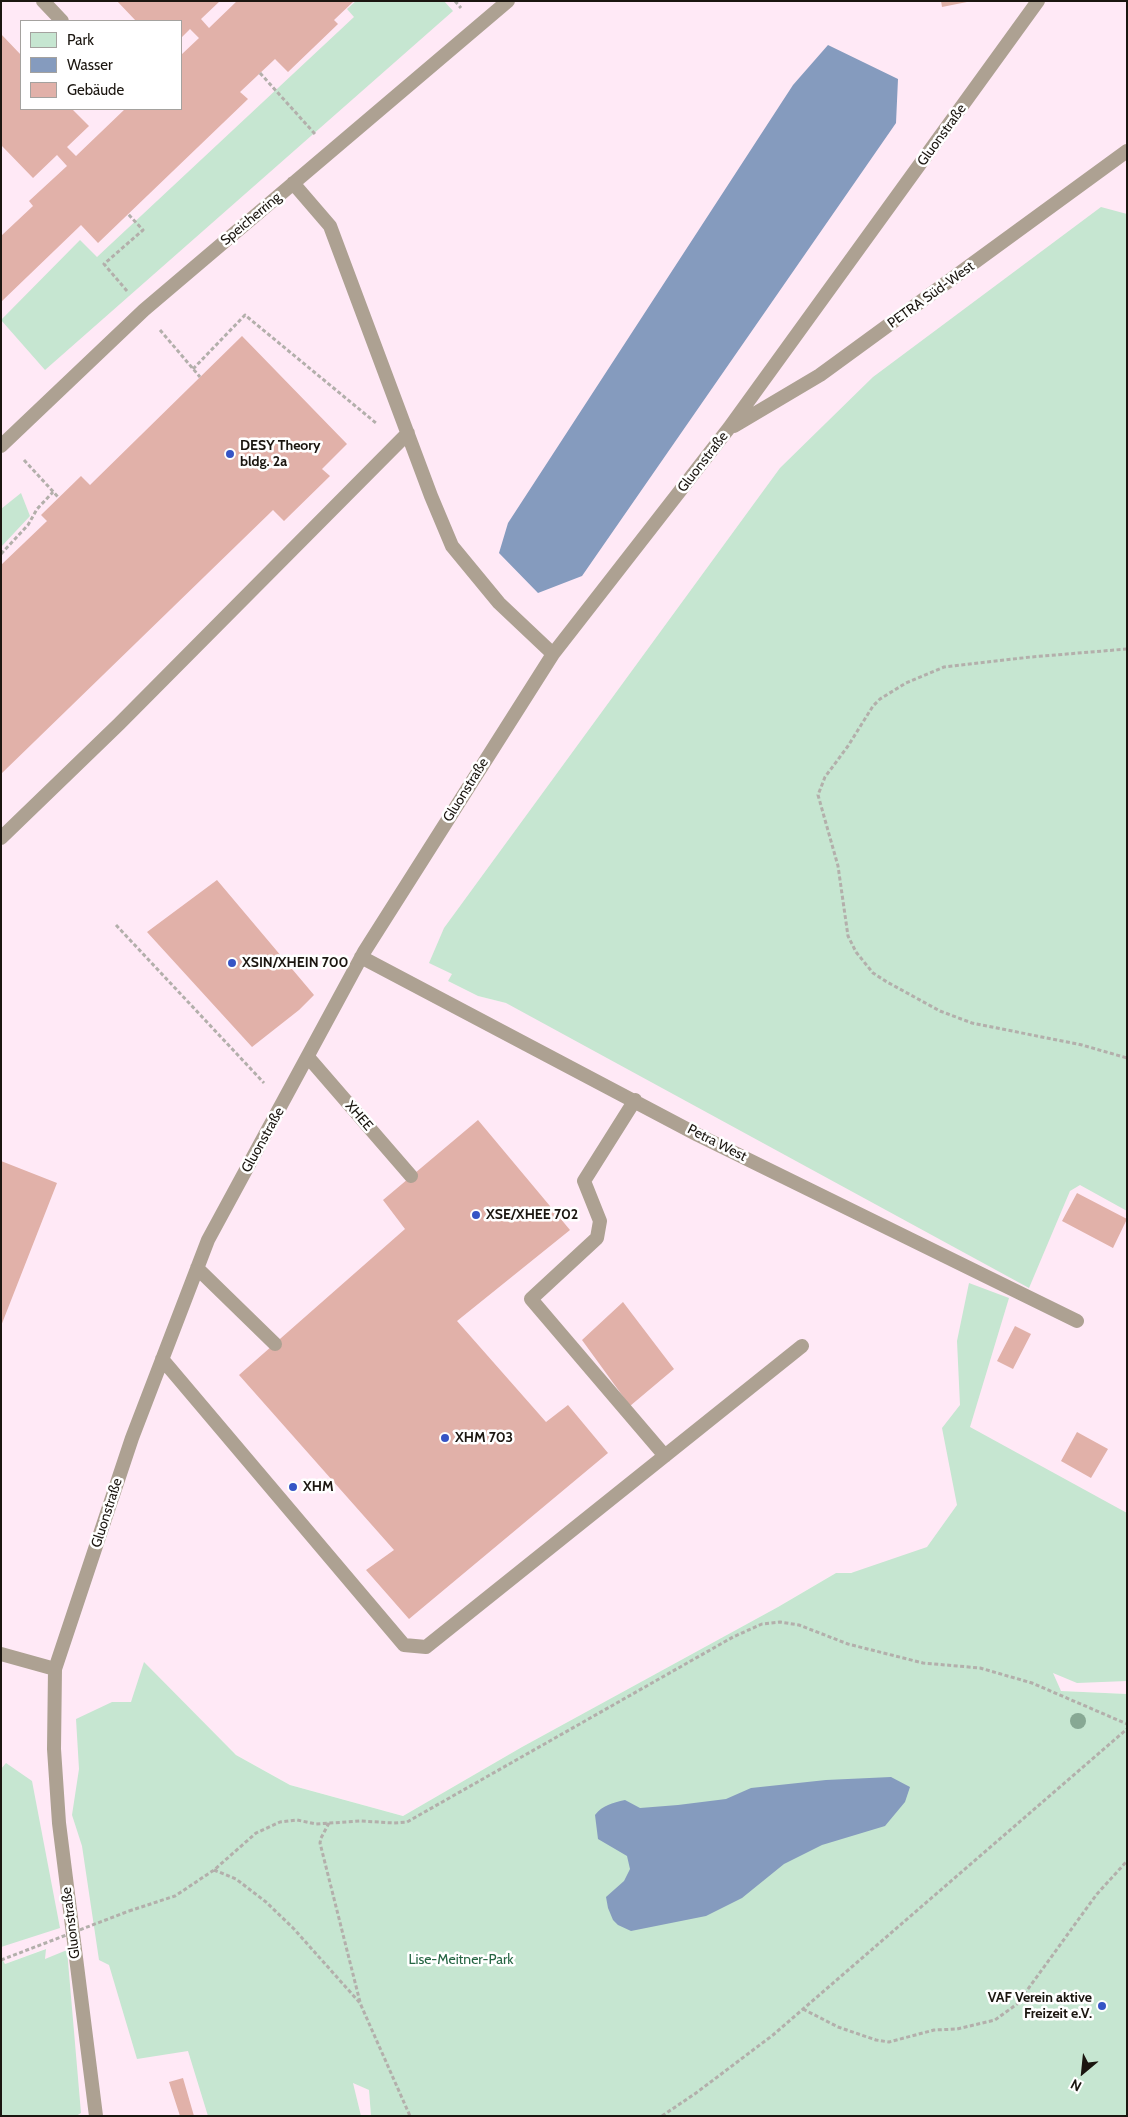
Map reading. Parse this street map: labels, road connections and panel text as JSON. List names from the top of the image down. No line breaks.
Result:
{"streets":{"lane":["Gluonstraße","Speicherring","PETRA Süd-West","XHEE","Petra West"]},"crossings":[["Gluonstraße","PETRA Süd-West"],["Gluonstraße","XHEE"],["Gluonstraße","Petra West"]],"parks":["Lise-Meitner-Park"],"places":["DESY Theory bldg. 2a","XSIN/XHEIN 700","XSE/XHEE 702","XHM 703","XHM","VAF Verein aktive Freizeit e.V."],"legend":["Park","Wasser","Gebäude"],"north":"bottom left"}
